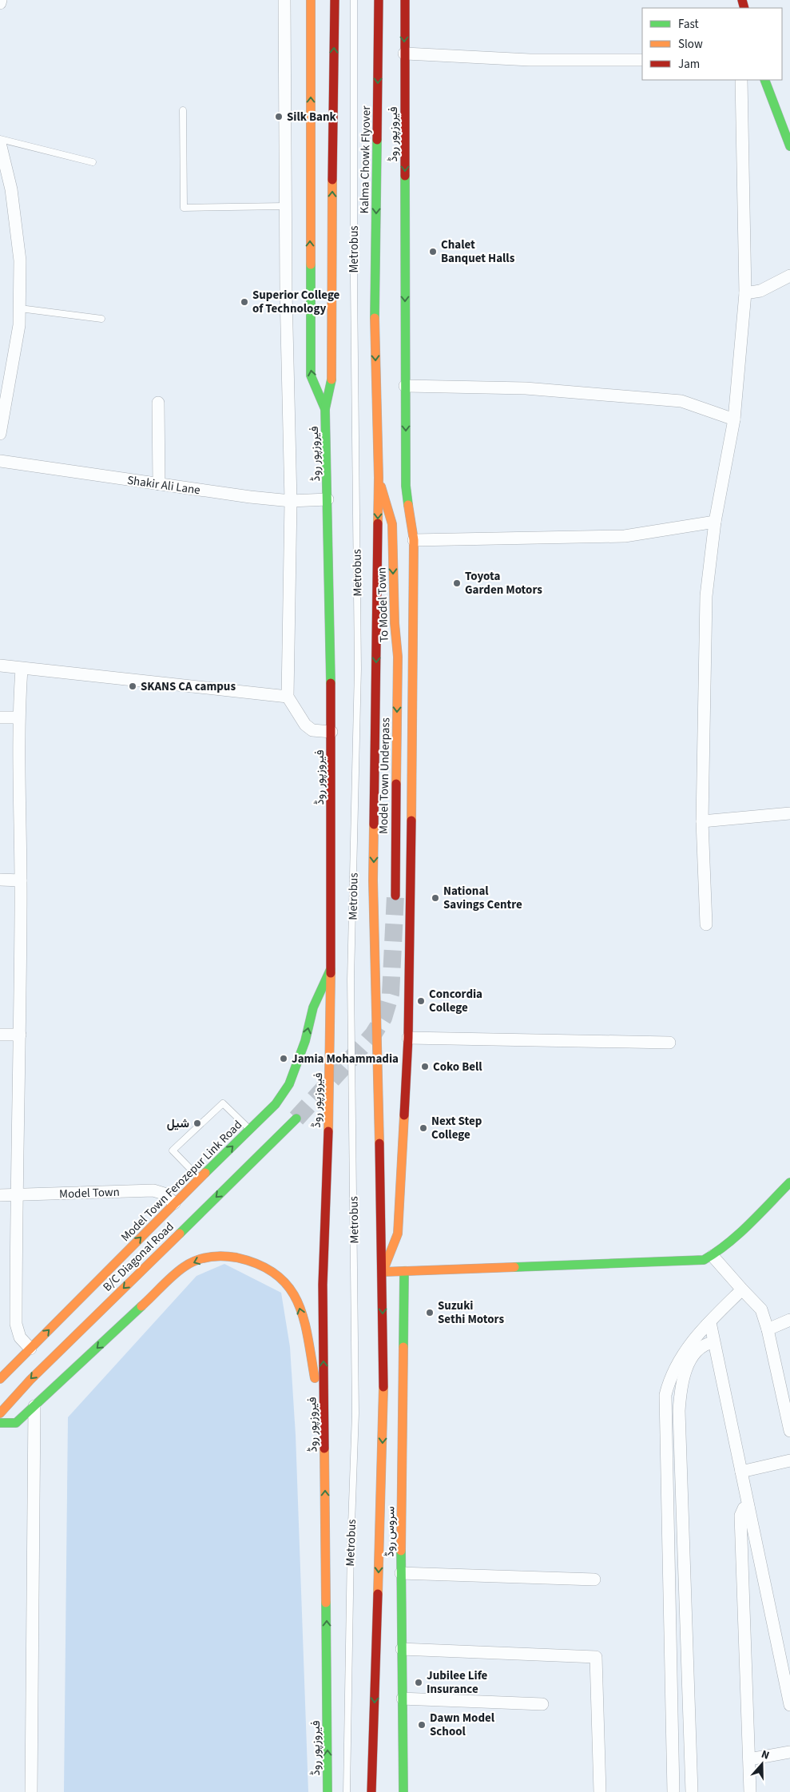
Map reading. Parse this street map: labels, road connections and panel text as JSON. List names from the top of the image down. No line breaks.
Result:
{"streets":{"main road":["فیروزپور روڈ","Kalma Chowk Flyover","To Model Town","Model Town Underpass","Model Town Ferozepur Link Road","B/C Diagonal Road","سروس روڈ"],"street":["Shakir Ali Lane","Model Town"],"lane":["Metrobus"]},"crossings":[["فیروزپور روڈ","Kalma Chowk Flyover"],["فیروزپور روڈ","Shakir Ali Lane"],["فیروزپور روڈ","To Model Town"],["فیروزپور روڈ","Model Town Ferozepur Link Road"],["To Model Town","Model Town Underpass"],["Model Town Ferozepur Link Road","Model Town"]],"one_way":["Kalma Chowk Flyover","Model Town Underpass","Model Town Ferozepur Link Road","B/C Diagonal Road"],"places":["Silk Bank","Chalet Banquet Halls","Superior College of Technology","Toyota Garden Motors","SKANS CA campus","National Savings Centre","Concordia College","Jamia Mohammadia","Coko Bell","شیل","Next Step College","Suzuki Sethi Motors","Jubilee Life Insurance","Dawn Model School"],"legend":["Fast","Slow","Jam"],"north":"top"}
